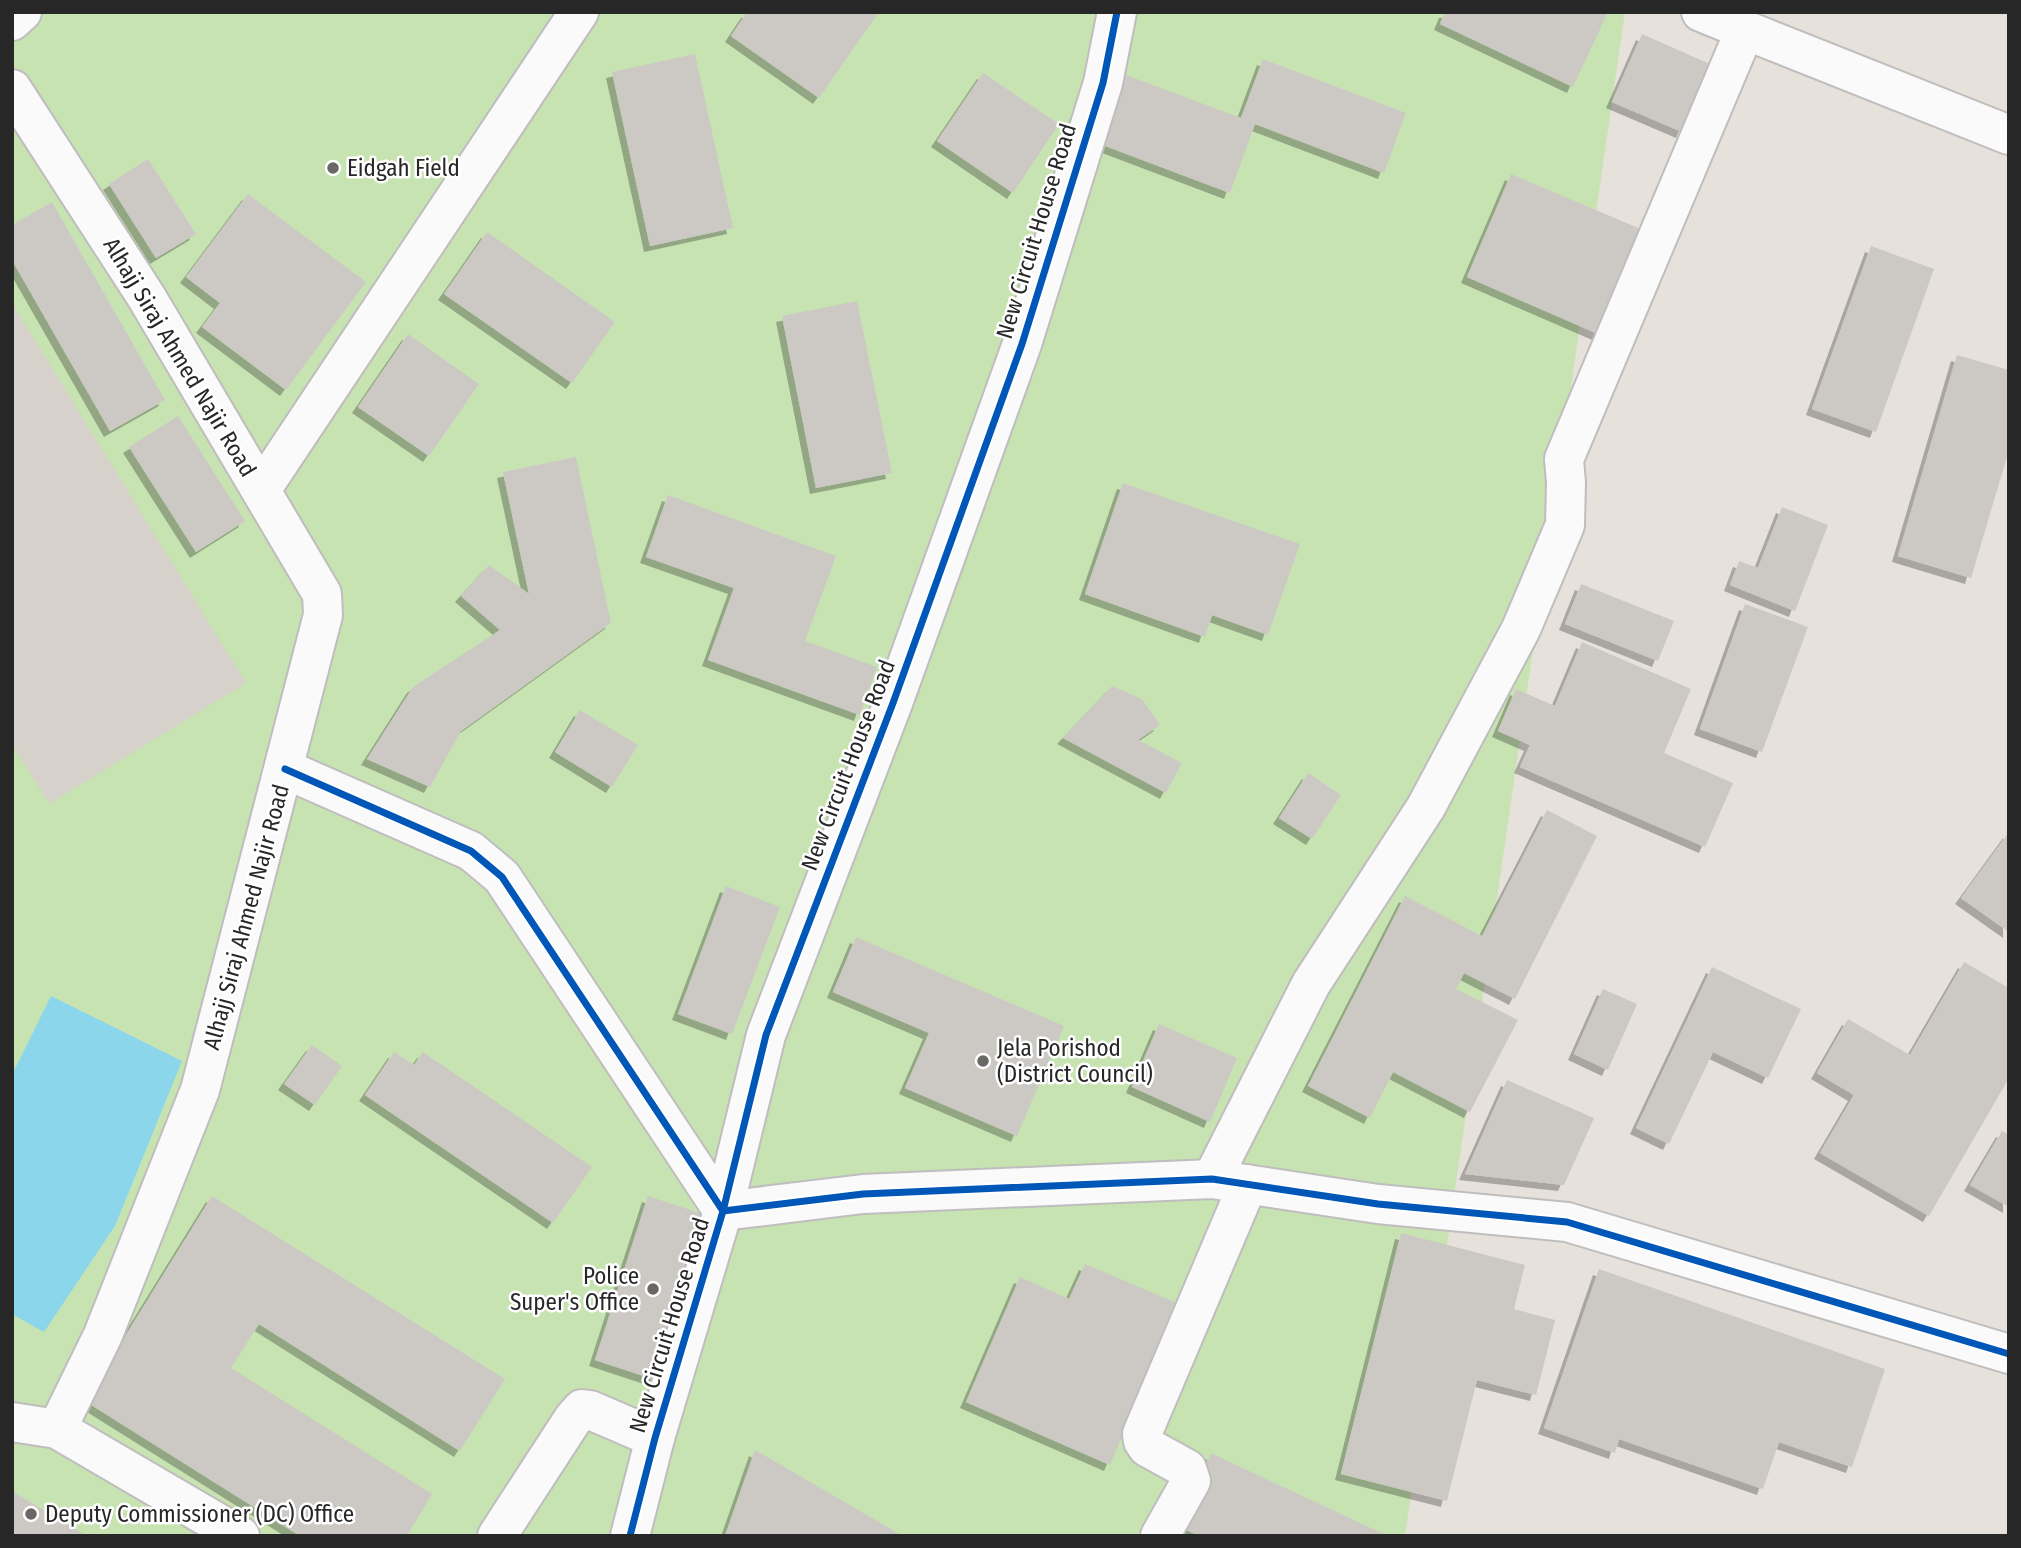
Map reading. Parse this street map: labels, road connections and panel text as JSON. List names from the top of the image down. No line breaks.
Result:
{"streets":{"street":["New Circuit House Road","Alhajj Siraj Ahmed Najir Road"]},"places":["Eidgah Field","Jela Porishod (District Council)","Police Super's Office","Deputy Commissioner (DC) Office"]}
